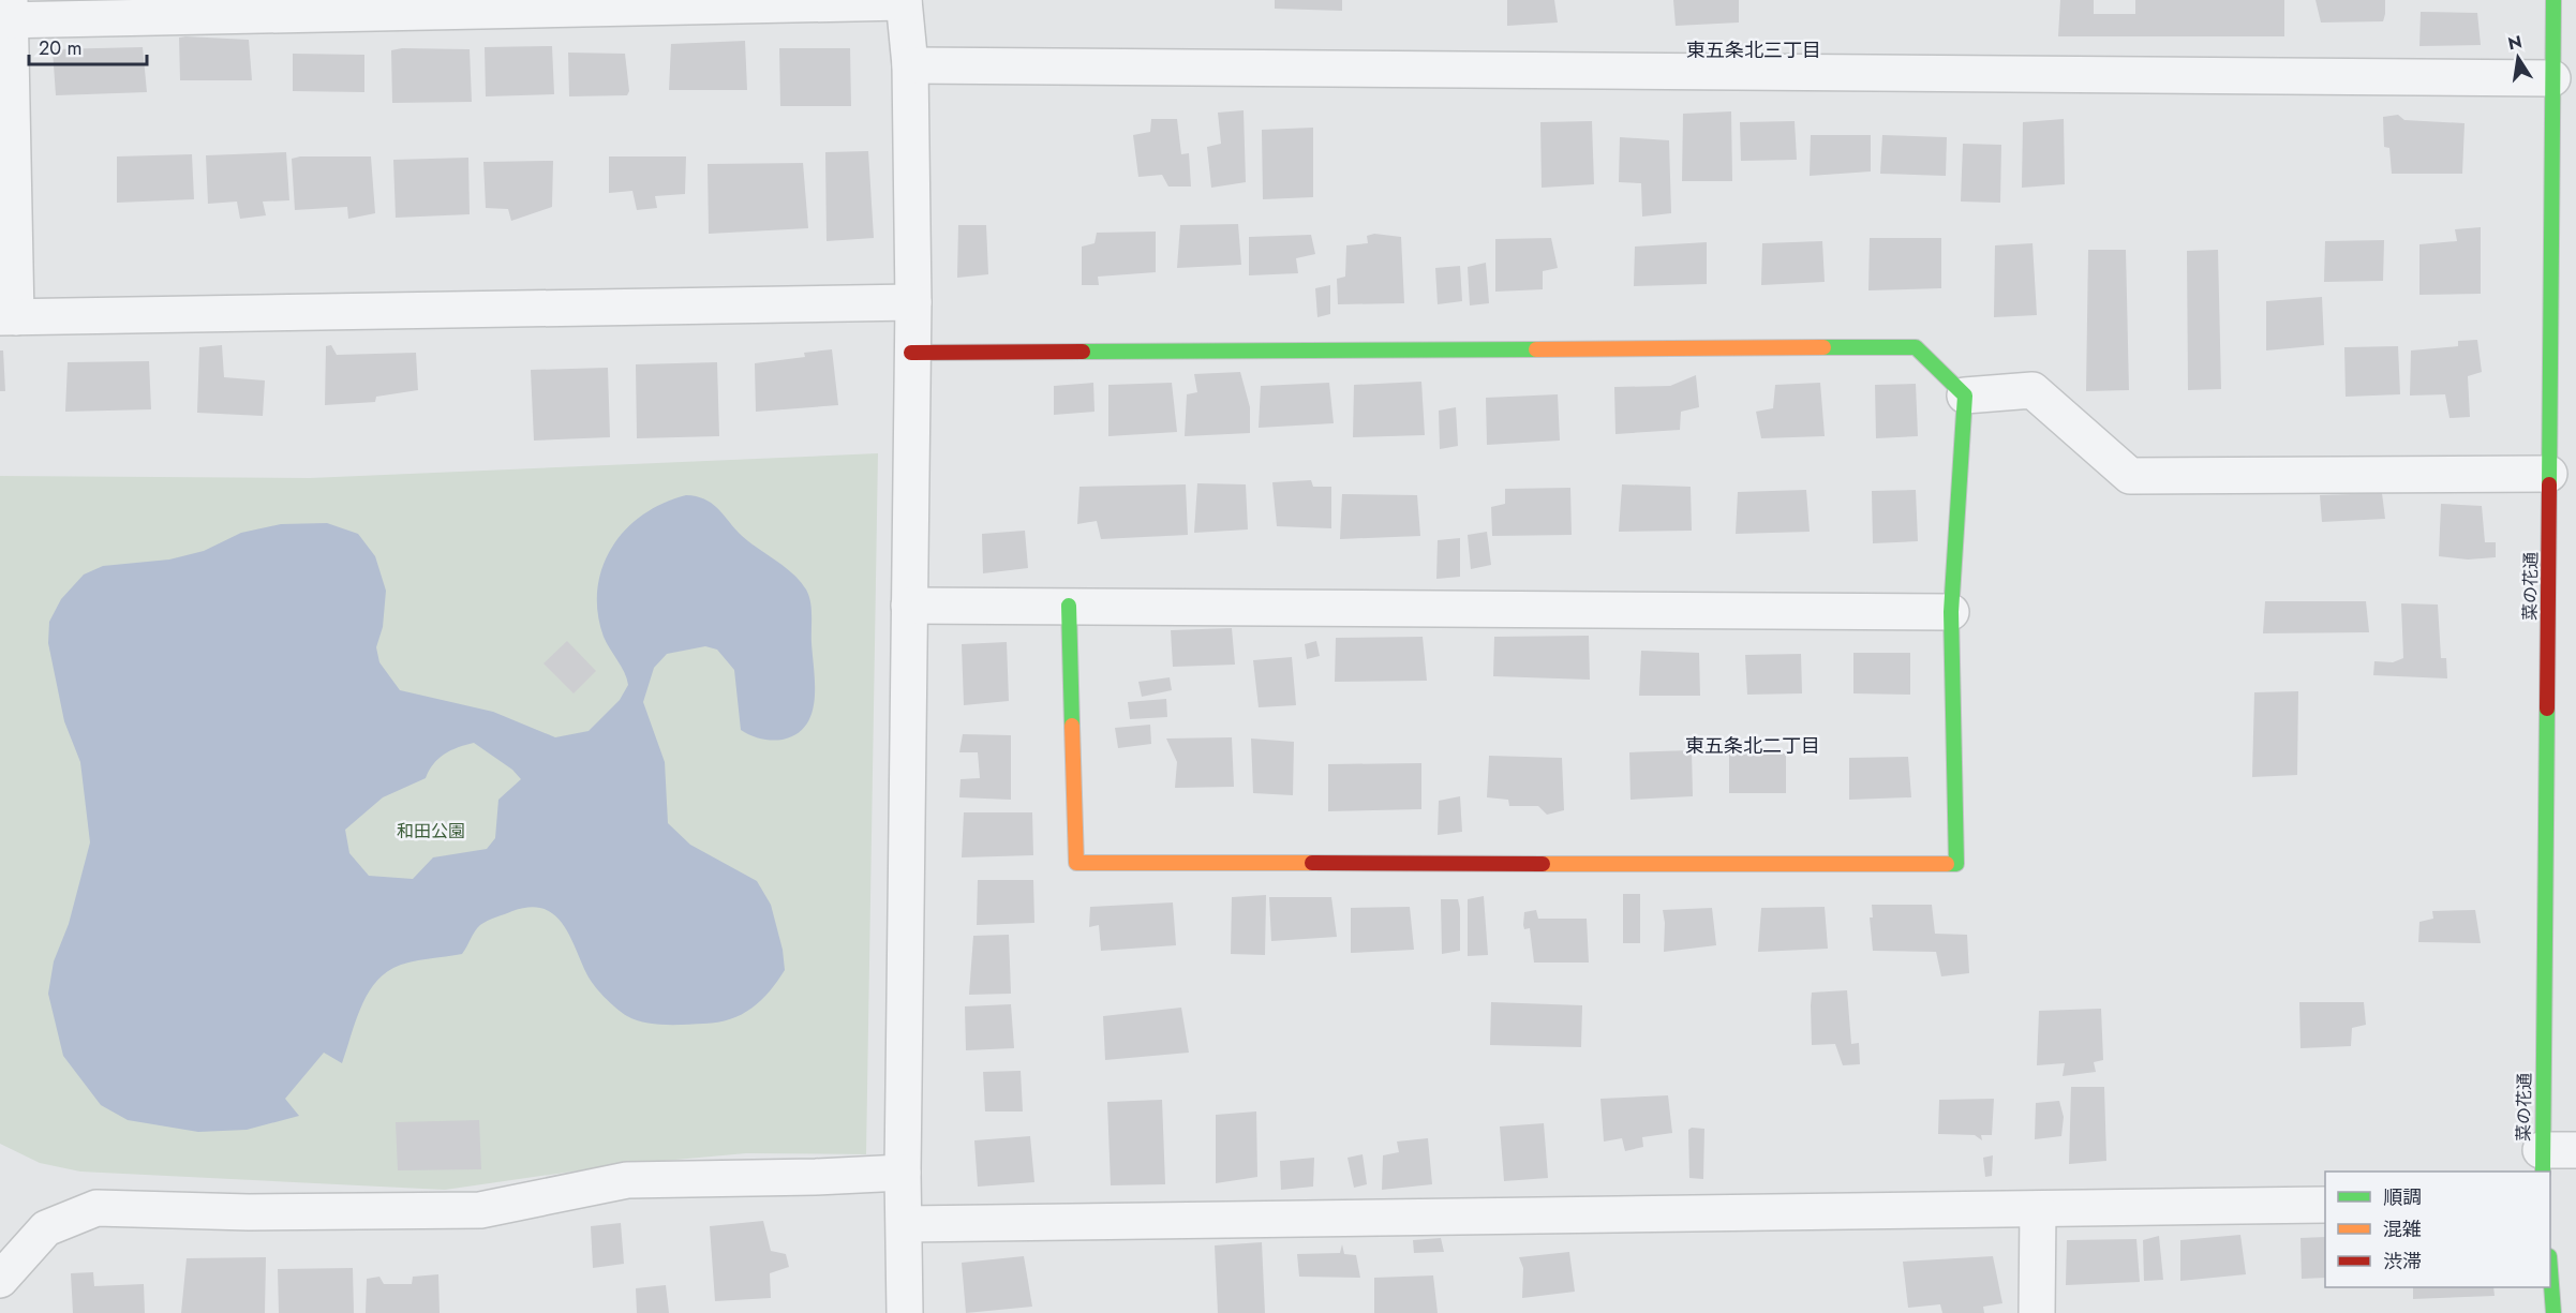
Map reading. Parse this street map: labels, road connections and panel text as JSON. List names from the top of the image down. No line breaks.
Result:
{"streets":{"street":["菜の花通"]},"districts":["東五条北三丁目","東五条北二丁目"],"parks":["和田公園"],"legend":["順調","混雑","渋滞"],"scale_bar":"20 m","north":"top"}
